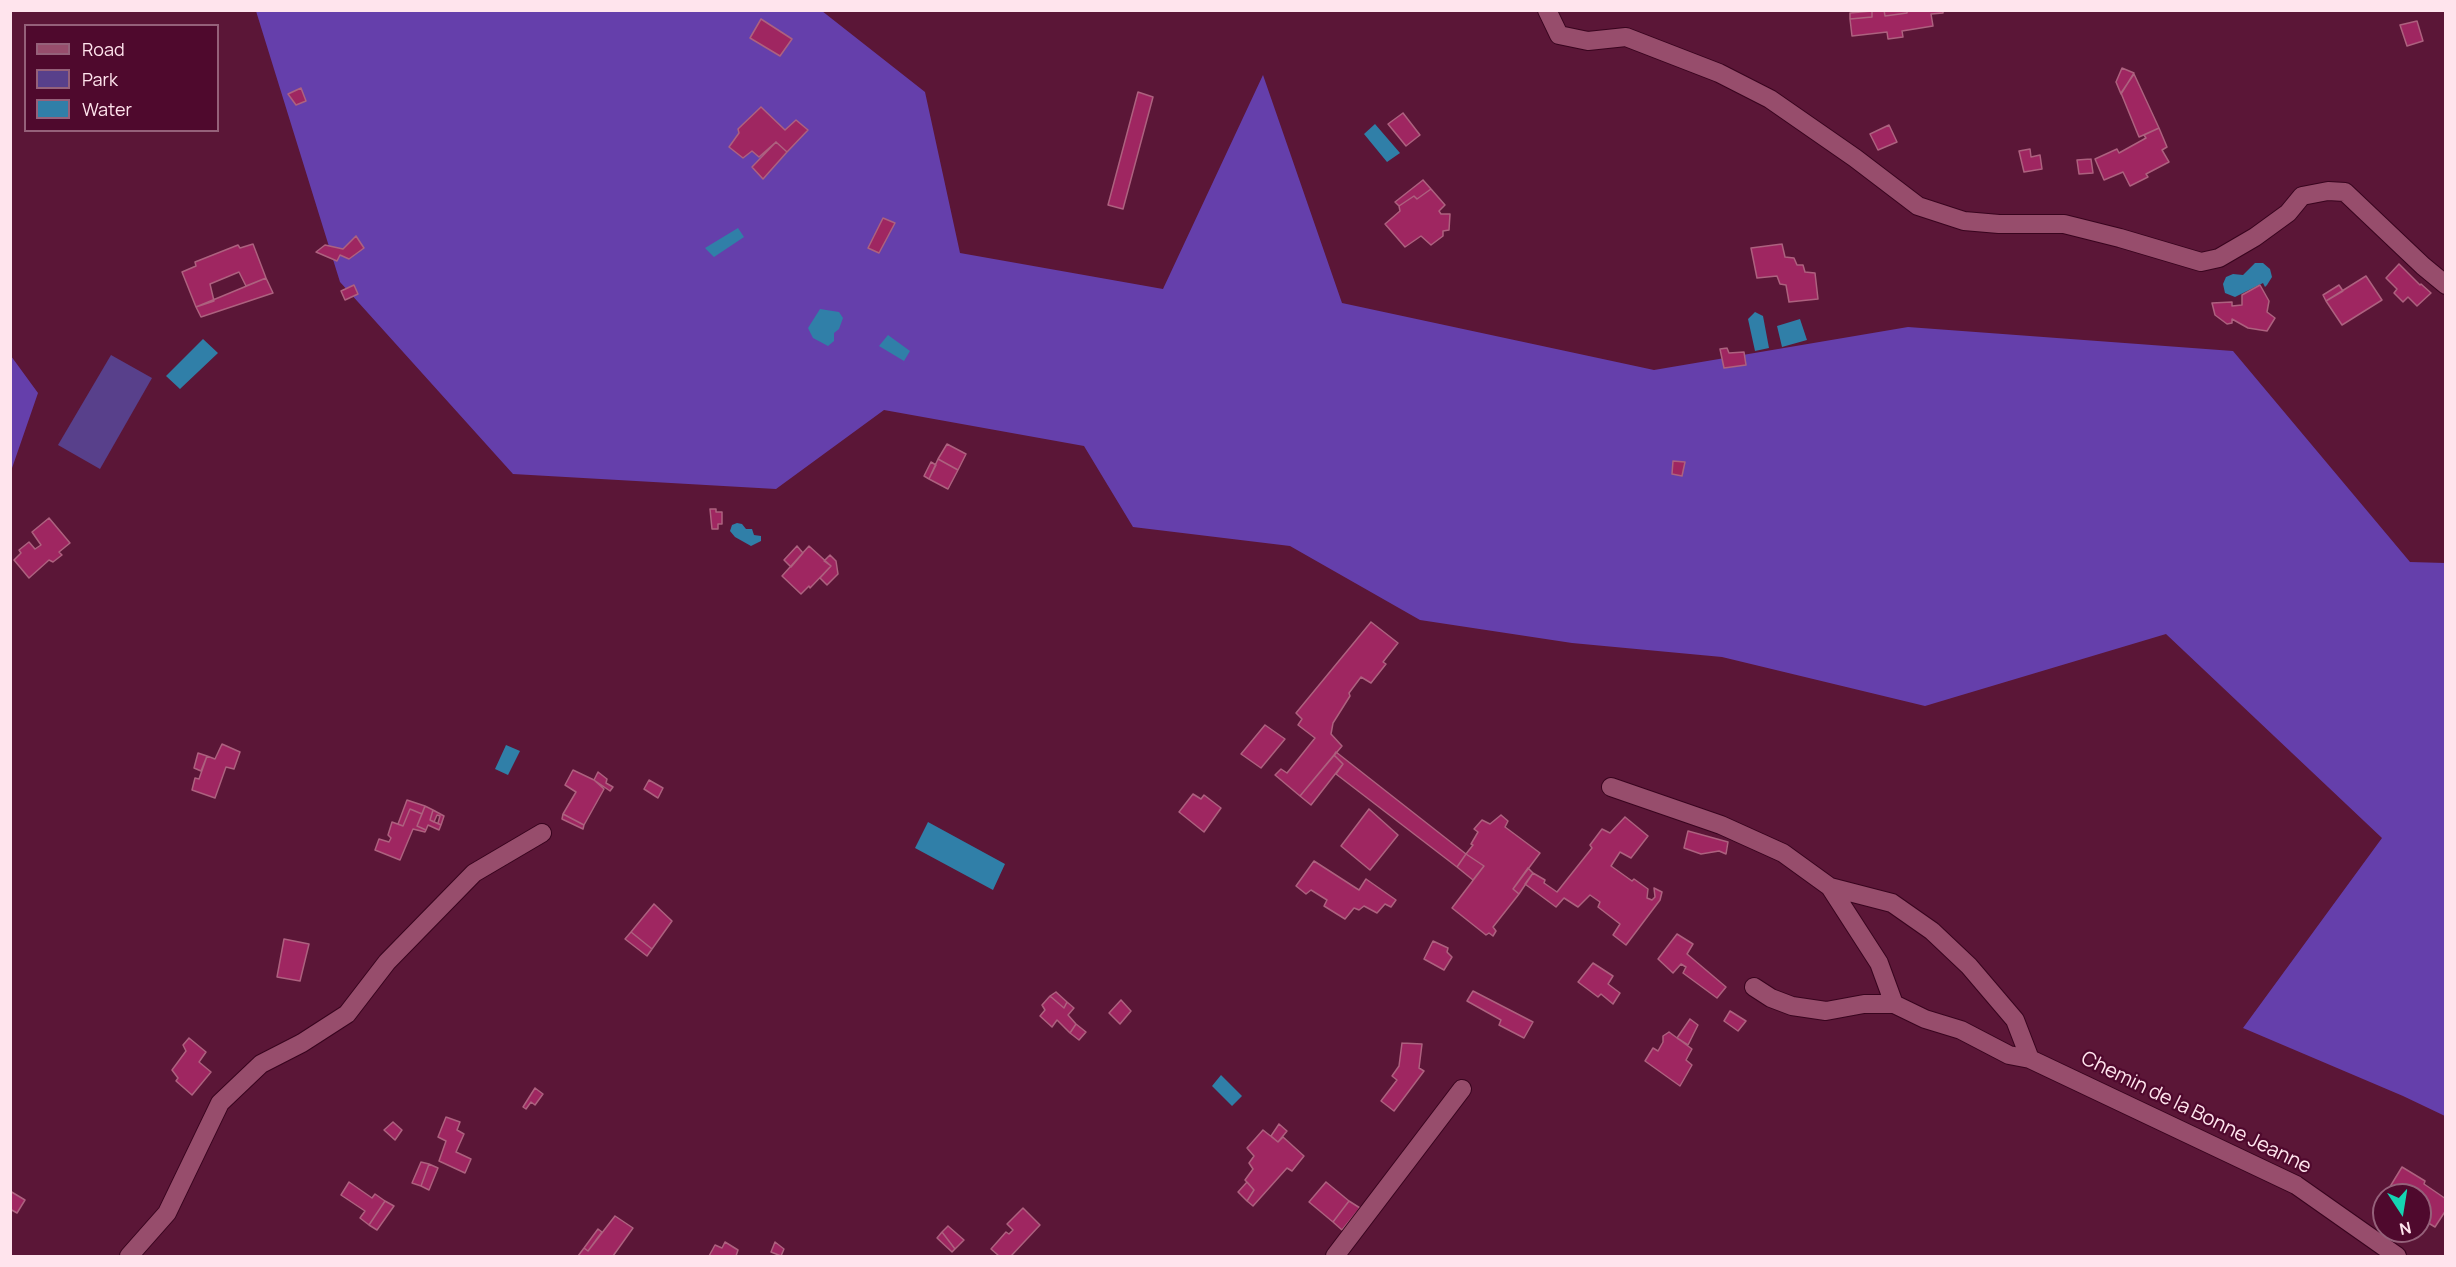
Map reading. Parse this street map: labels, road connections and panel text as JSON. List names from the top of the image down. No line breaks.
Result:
{"streets":{"street":["Chemin de la Bonne Jeanne"]},"legend":["Road","Park","Water"],"north":"bottom"}
